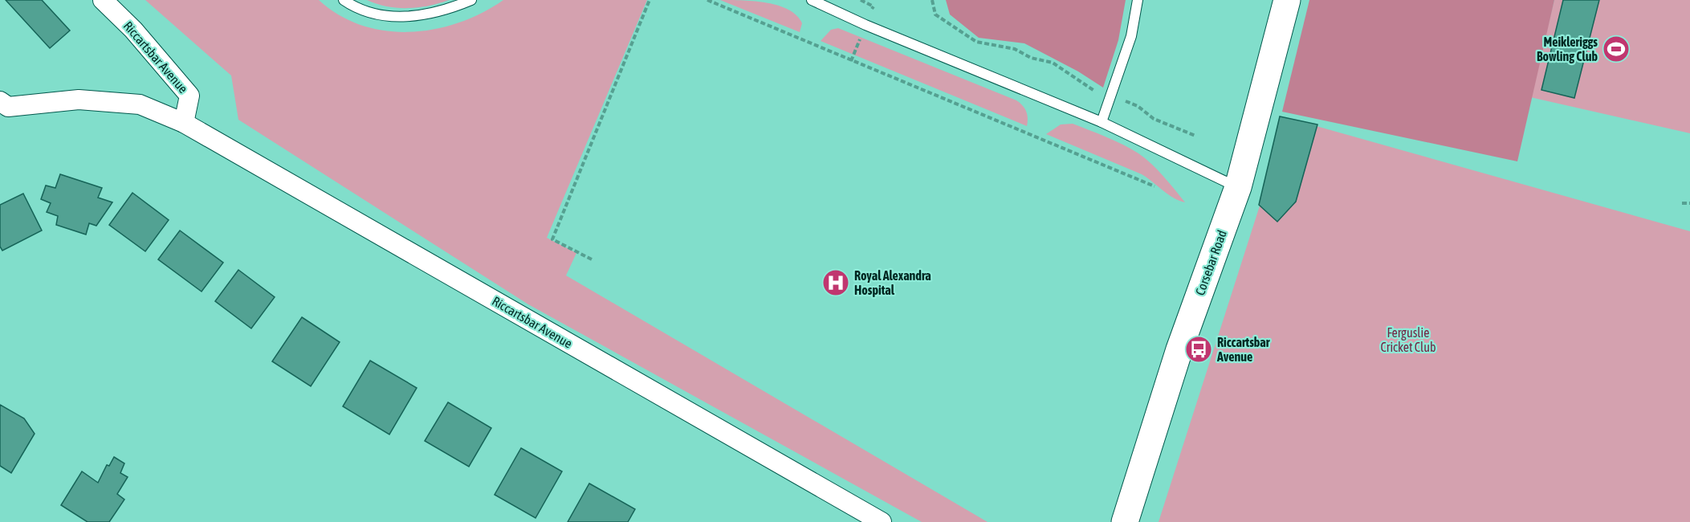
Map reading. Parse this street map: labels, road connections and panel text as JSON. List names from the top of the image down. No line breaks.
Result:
{"streets":{"main road":["Corsebar Road"],"street":["Riccartsbar Avenue"]},"parks":["Ferguslie Cricket Club"],"places":{"sports":["Meikleriggs Bowling Club"],"hospital":["Royal Alexandra Hospital"],"bus stop":["Riccartsbar Avenue"]}}
